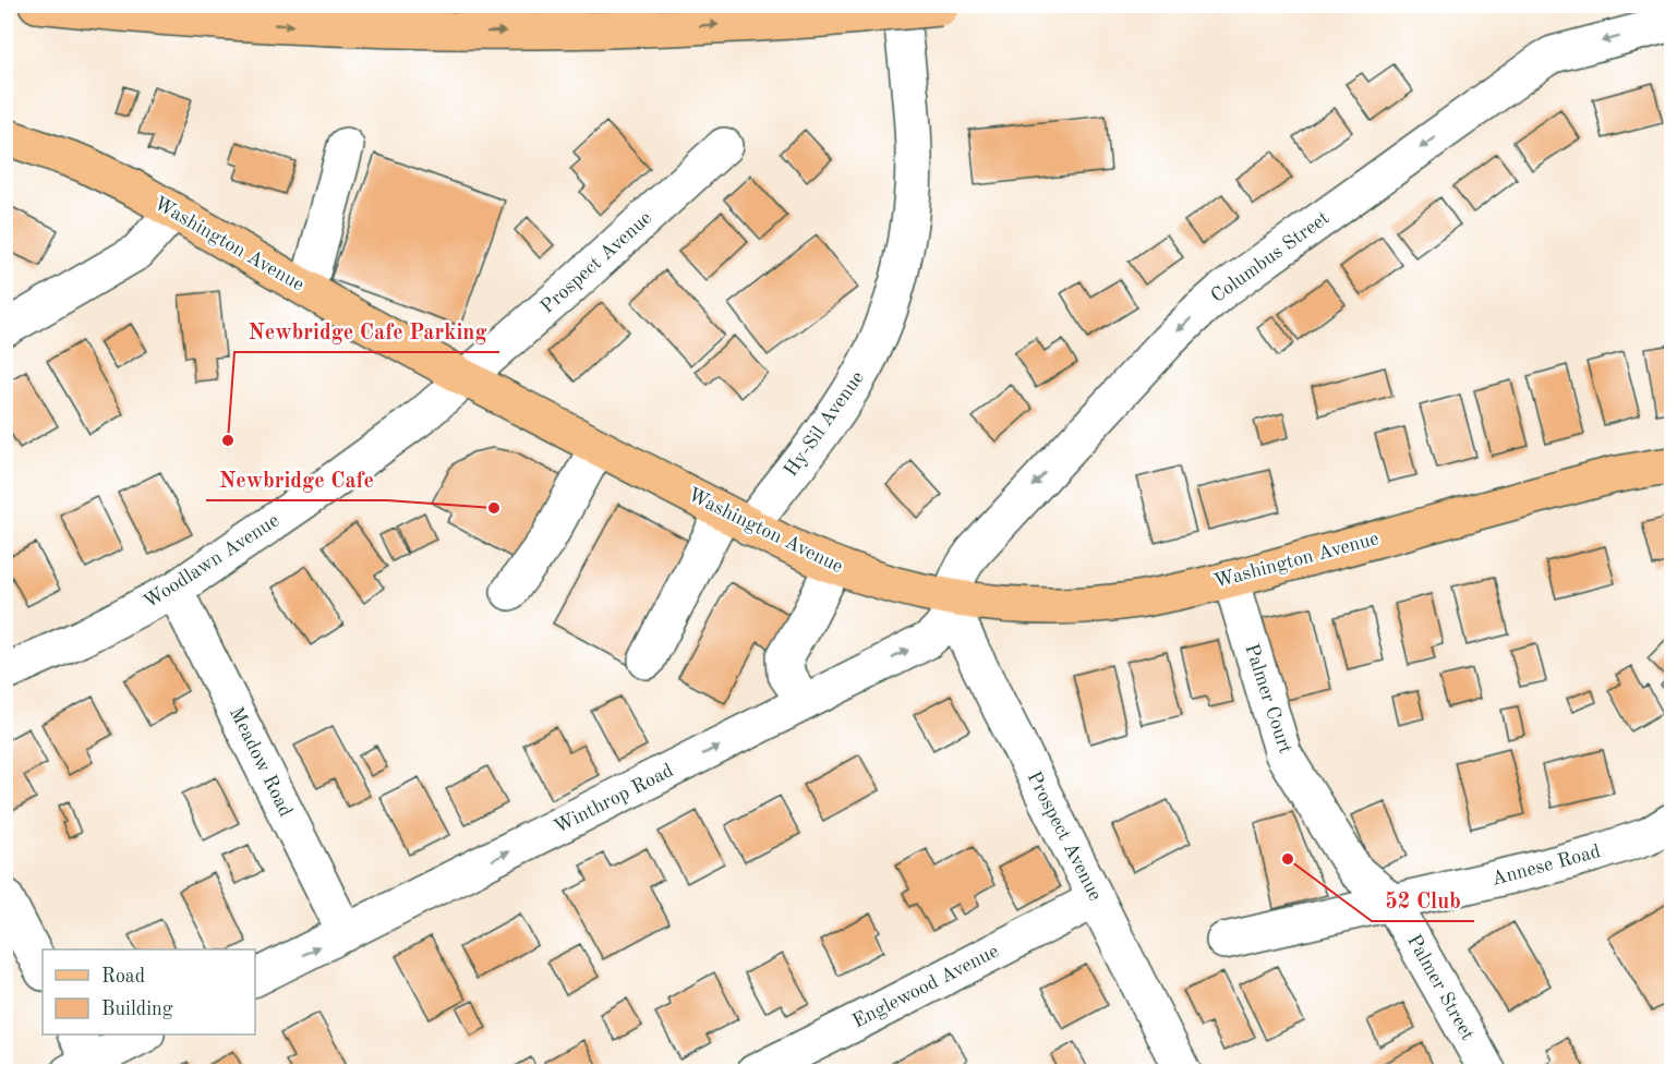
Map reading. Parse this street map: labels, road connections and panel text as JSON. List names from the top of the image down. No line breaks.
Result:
{"streets":{"main road":["Washington Avenue"],"street":["Columbus Street","Prospect Avenue","Hy-Sil Avenue","Woodlawn Avenue","Palmer Court","Meadow Road","Winthrop Road","Annese Road","Englewood Avenue","Palmer Street"]},"crossings":[["Washington Avenue","Columbus Street"],["Washington Avenue","Prospect Avenue"],["Washington Avenue","Hy-Sil Avenue"],["Washington Avenue","Woodlawn Avenue"],["Washington Avenue","Palmer Court"],["Washington Avenue","Winthrop Road"],["Columbus Street","Prospect Avenue"],["Columbus Street","Winthrop Road"],["Prospect Avenue","Woodlawn Avenue"],["Prospect Avenue","Winthrop Road"],["Prospect Avenue","Englewood Avenue"],["Woodlawn Avenue","Meadow Road"],["Palmer Court","Annese Road"],["Palmer Court","Palmer Street"],["Meadow Road","Winthrop Road"],["Annese Road","Palmer Street"]],"one_way":["Columbus Street","Winthrop Road"],"places":["Newbridge Cafe Parking","Newbridge Cafe","52 Club"],"legend":["Road","Building"]}
